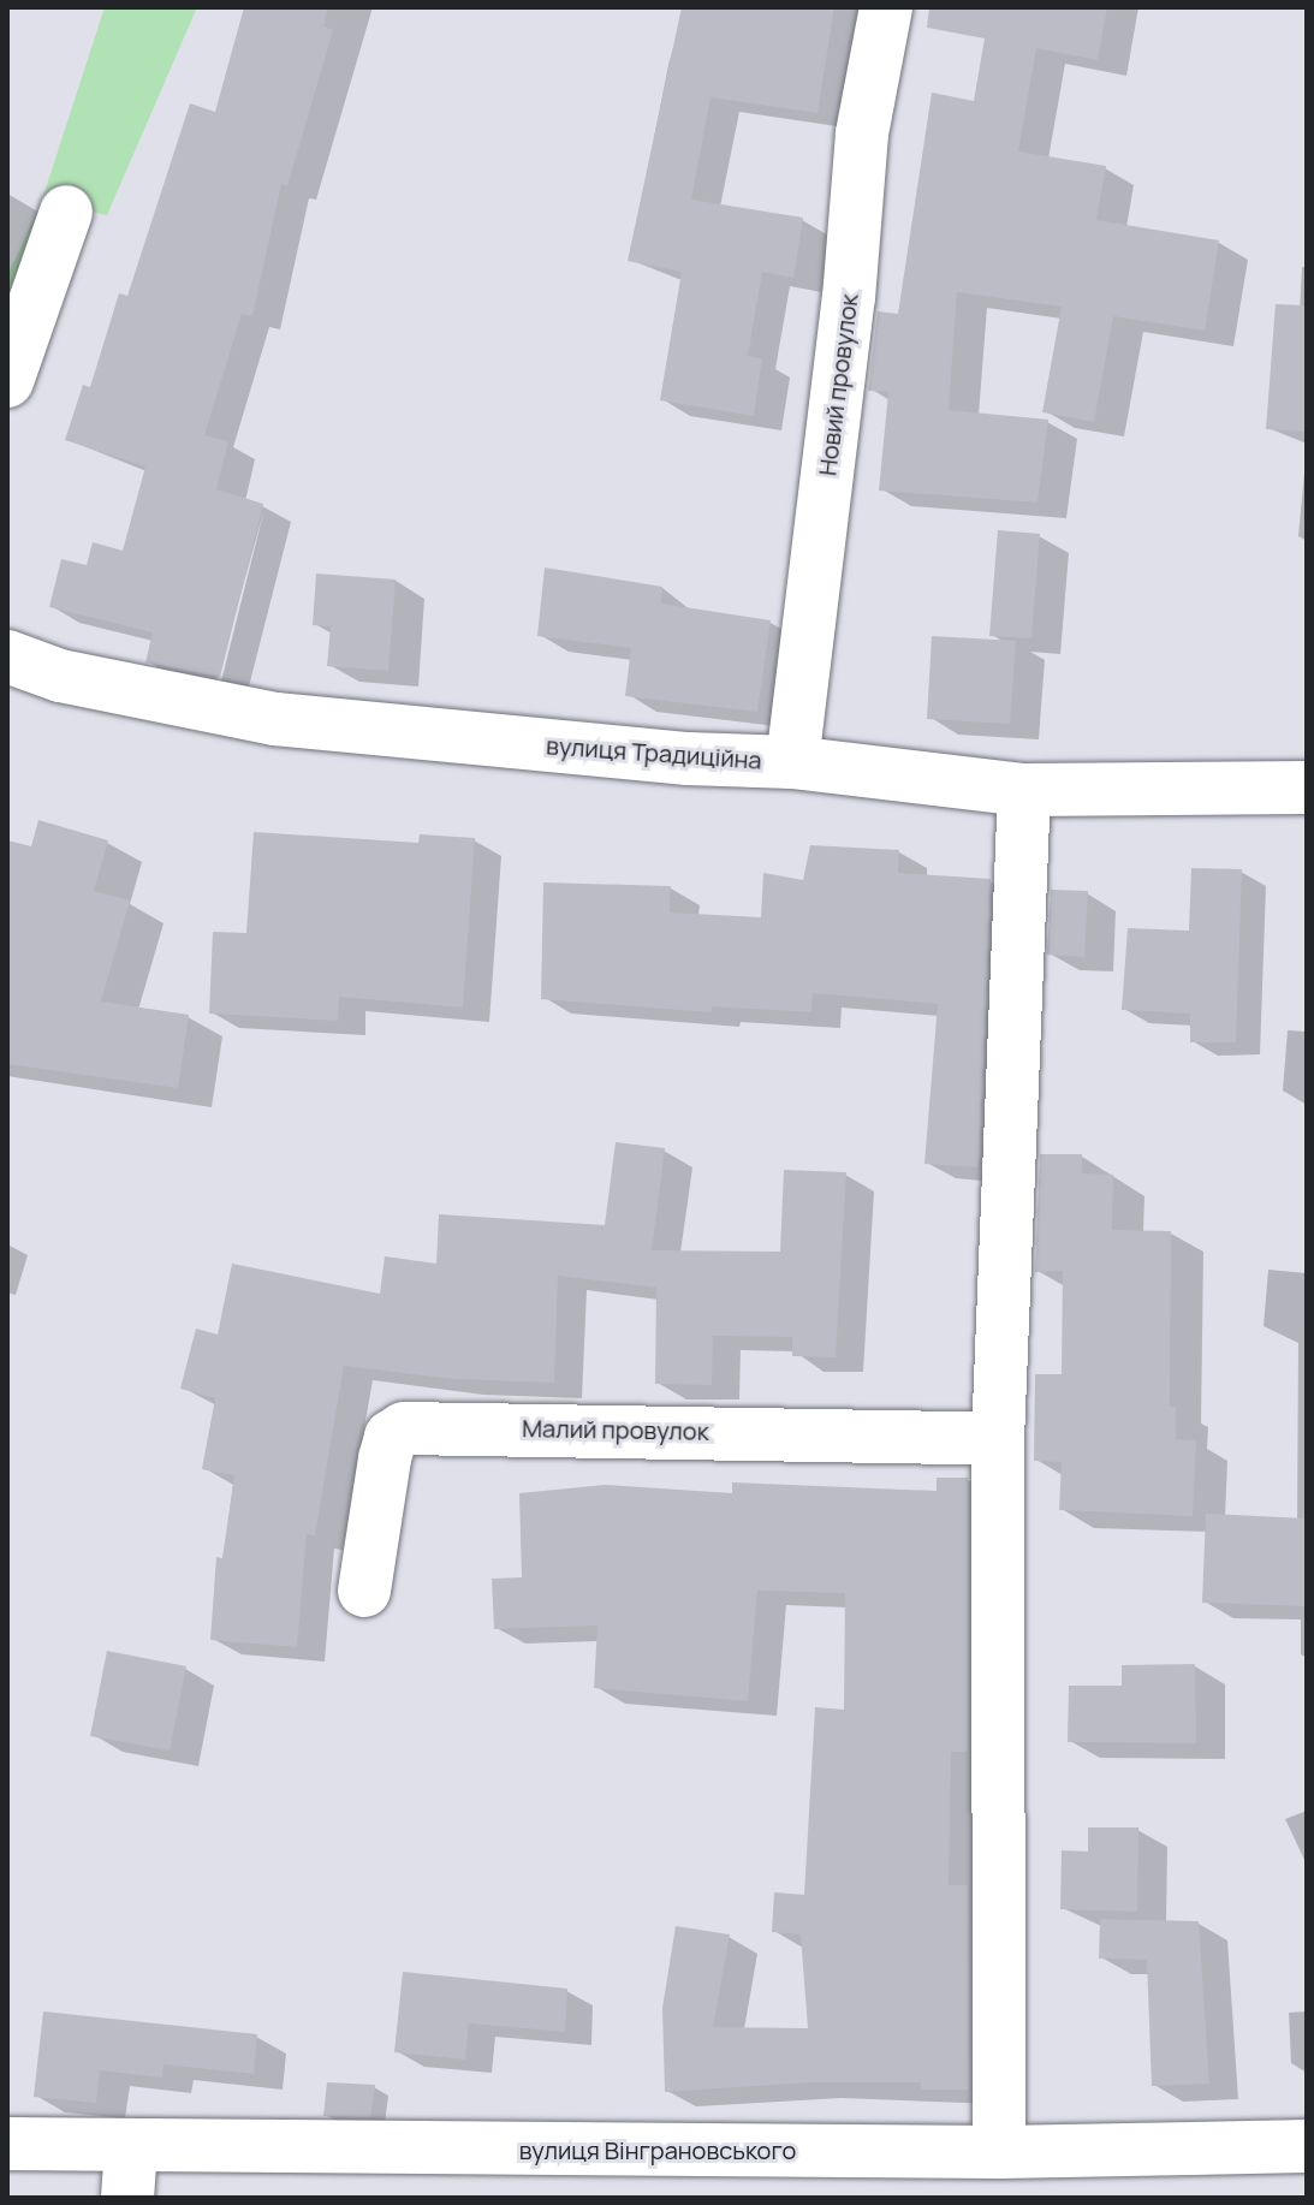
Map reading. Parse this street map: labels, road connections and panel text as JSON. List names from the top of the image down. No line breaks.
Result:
{"streets":{"street":["Новий провулок","вулиця Традиційна","Малий провулок","вулиця Вінграновського"]},"crossings":[["Новий провулок","вулиця Традиційна"]]}
